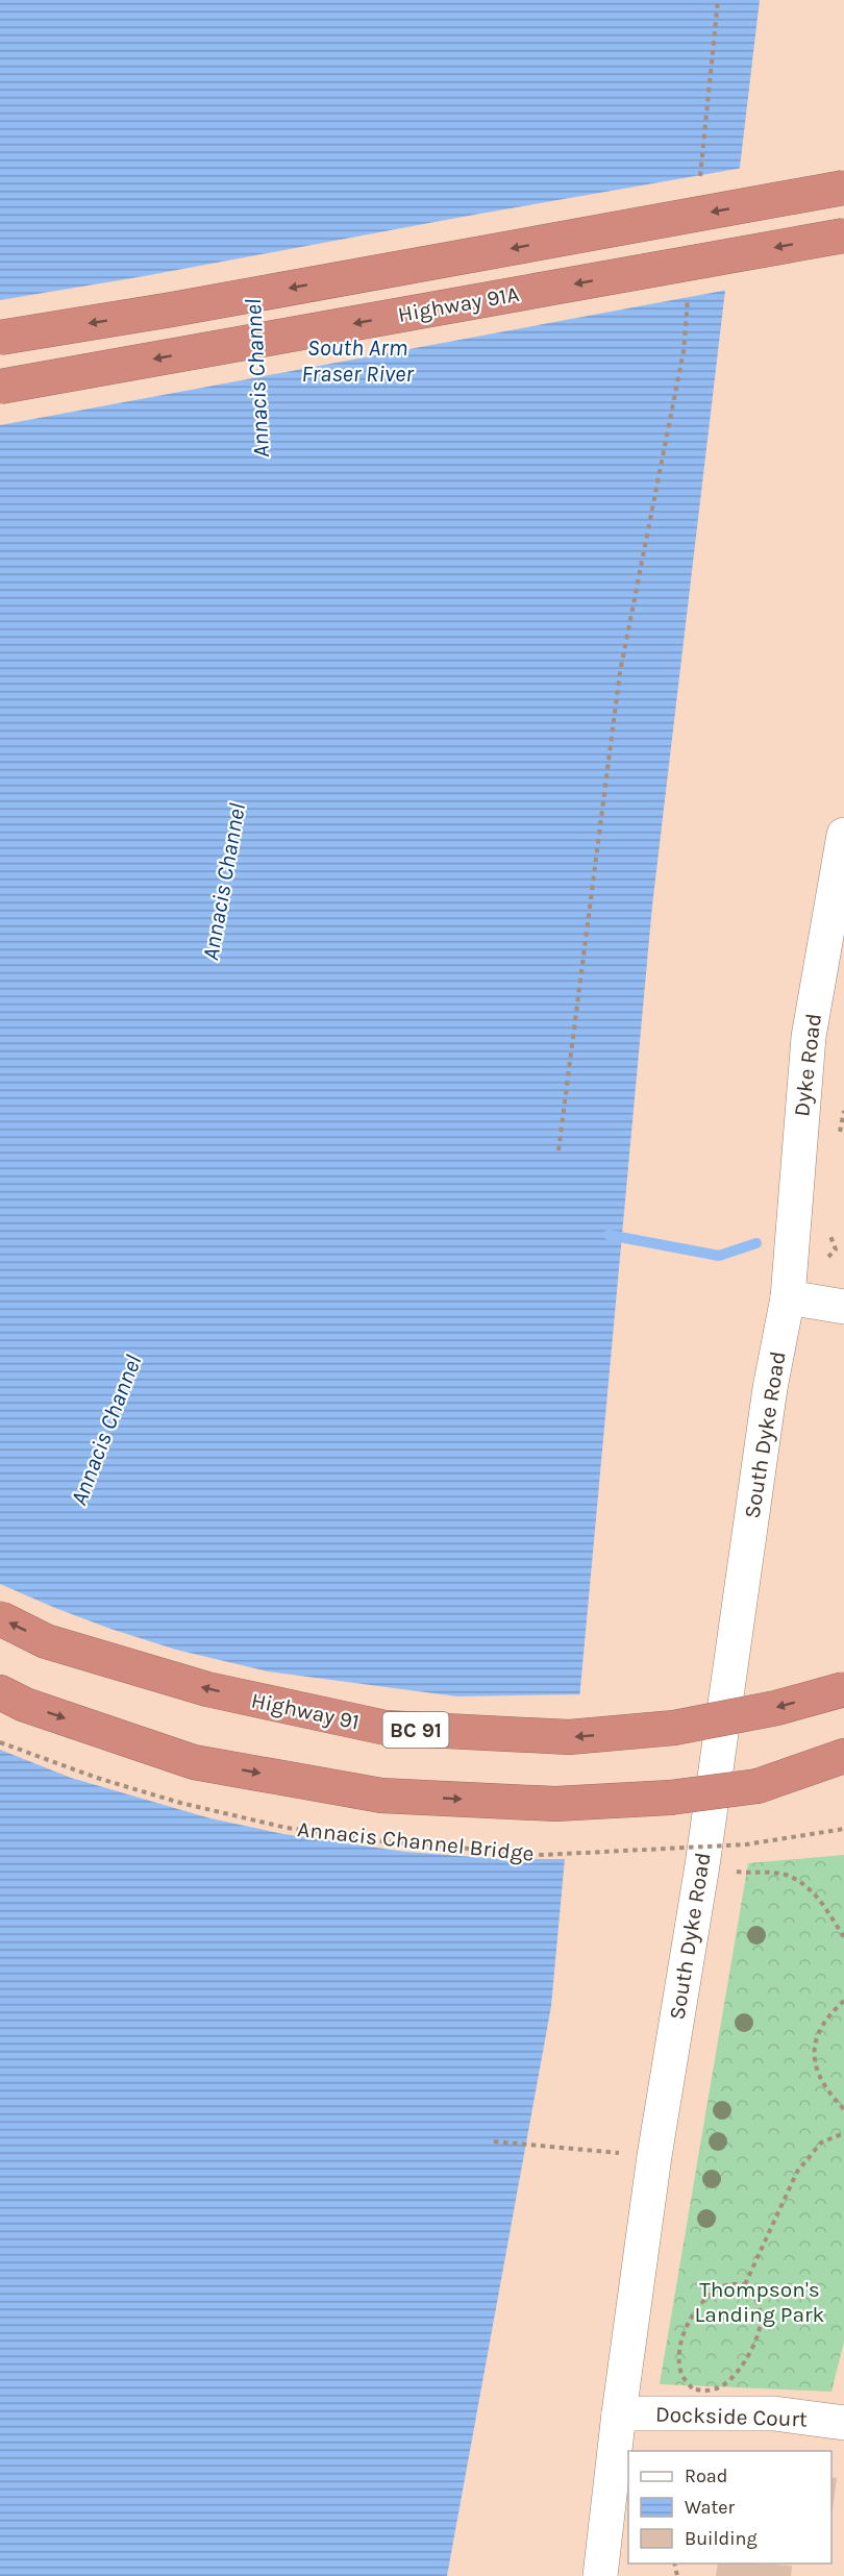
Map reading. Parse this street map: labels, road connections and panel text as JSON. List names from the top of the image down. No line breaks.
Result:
{"streets":{"highway":["Highway 91A","Highway 91","BC 91"],"street":["Dyke Road","South Dyke Road","Dockside Court"],"path":["Annacis Channel Bridge"]},"crossings":[["Dyke Road","South Dyke Road"],["South Dyke Road","Dockside Court"]],"water":["South Arm Fraser River","Annacis Channel"],"parks":["Thompson's Landing Park"],"legend":["Road","Water","Building"]}
